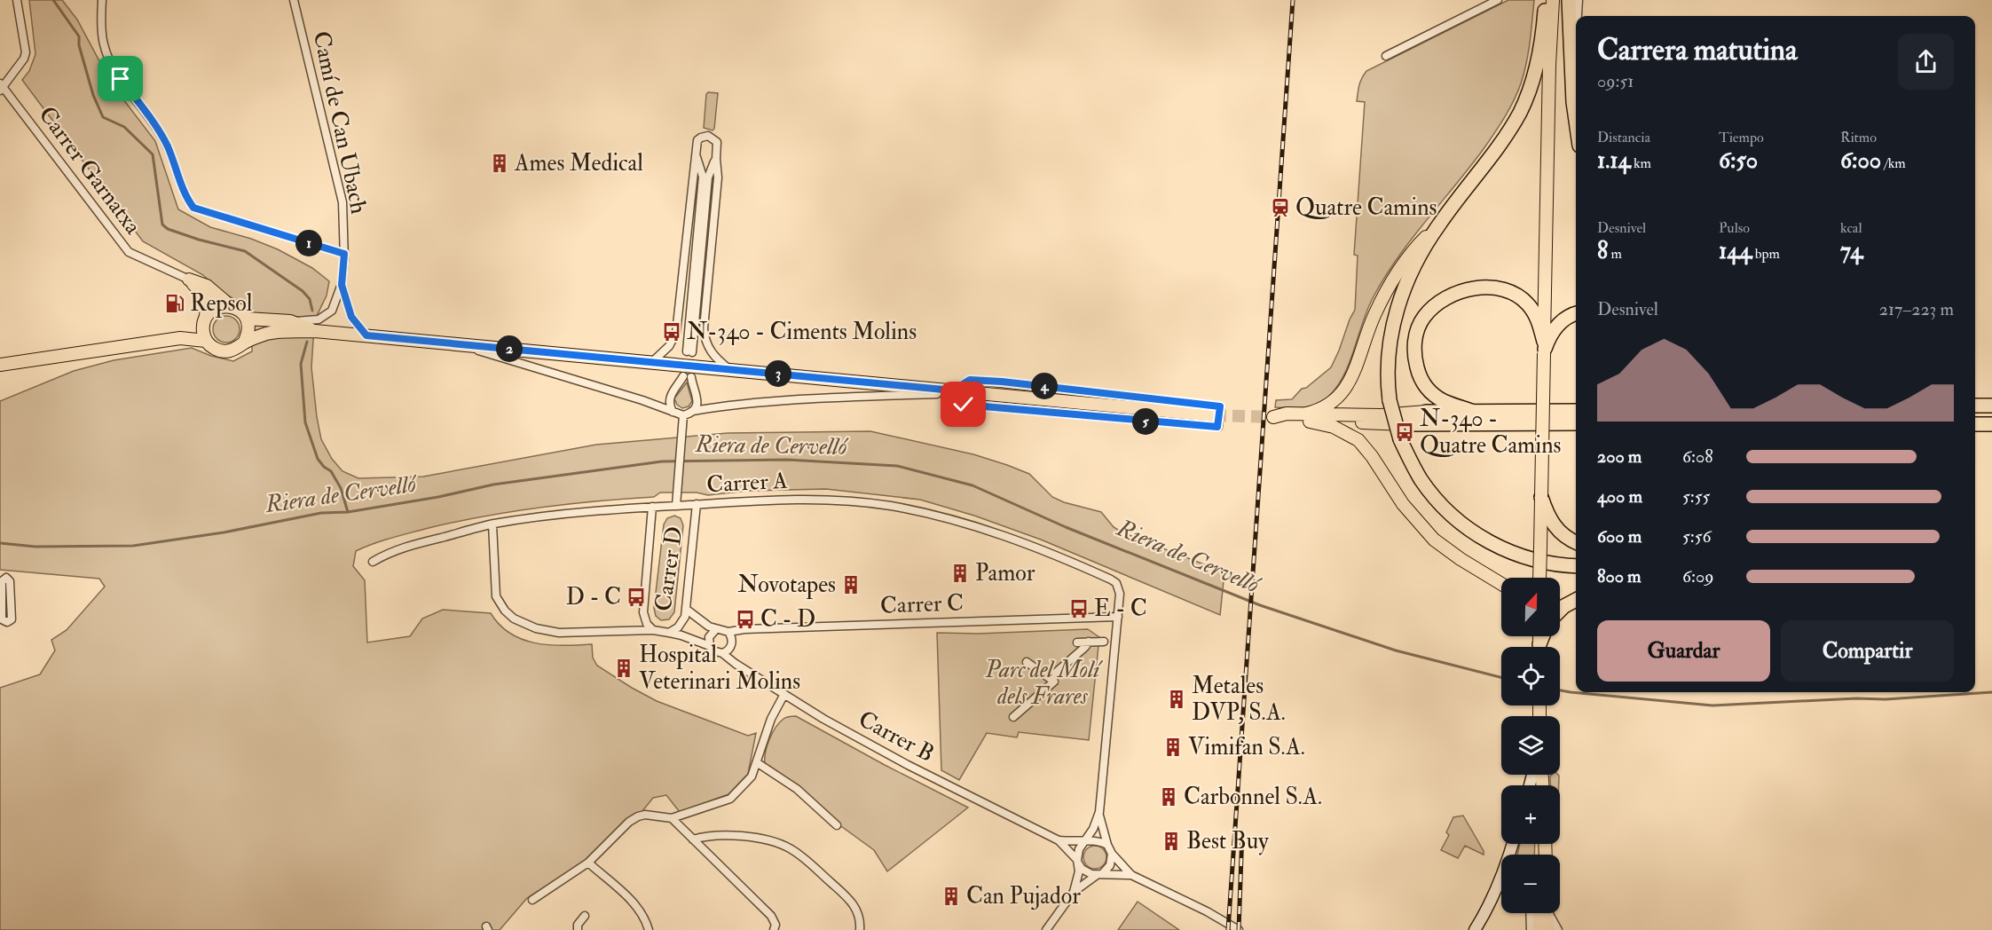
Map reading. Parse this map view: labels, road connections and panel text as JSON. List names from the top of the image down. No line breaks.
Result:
{"streets":{"street":["Camí de Can Ubach","Carrer Garnatxa","Carrer A","Carrer D","Carrer C","Carrer B"]},"crossings":[["Carrer A","Carrer D"],["Carrer A","Carrer C"],["Carrer A","Carrer B"],["Carrer D","Carrer B"],["Carrer C","Carrer B"]],"water":["Riera de Cervelló"],"parks":["Parc del Molí dels Frares"],"places":{"building":["Ames Medical","Pamor","Novotapes","Hospital Veterinari Molins","Metales DVP, S.A.","Vimifan S.A.","Carbonnel S.A.","Best Buy","Can Pujador"],"station":["Quatre Camins"],"fuel station":["Repsol"],"bus stop":["N-340 - Ciments Molins","N-340 - Quatre Camins","D - C","E - C","C - D"]},"north":"top","page":{"heading":["Carrera matutina","09:51"],"stats":[["Distancia","1.14 km"],["Tiempo","6:50"],["Ritmo","6:00 /km"],["Desnivel","8 m"],["Pulso","144 bpm"],["kcal","74"]],"pins":["1","2","3","4","5"],"chart":["Desnivel","217–223 m"],"list":[{"name":"200 m","note":"6:08"},{"name":"400 m","note":"5:55"},{"name":"600 m","note":"5:56"},{"name":"800 m","note":"6:09"}],"map_buttons":["+","−"],"buttons":["Guardar","Compartir"]}}
